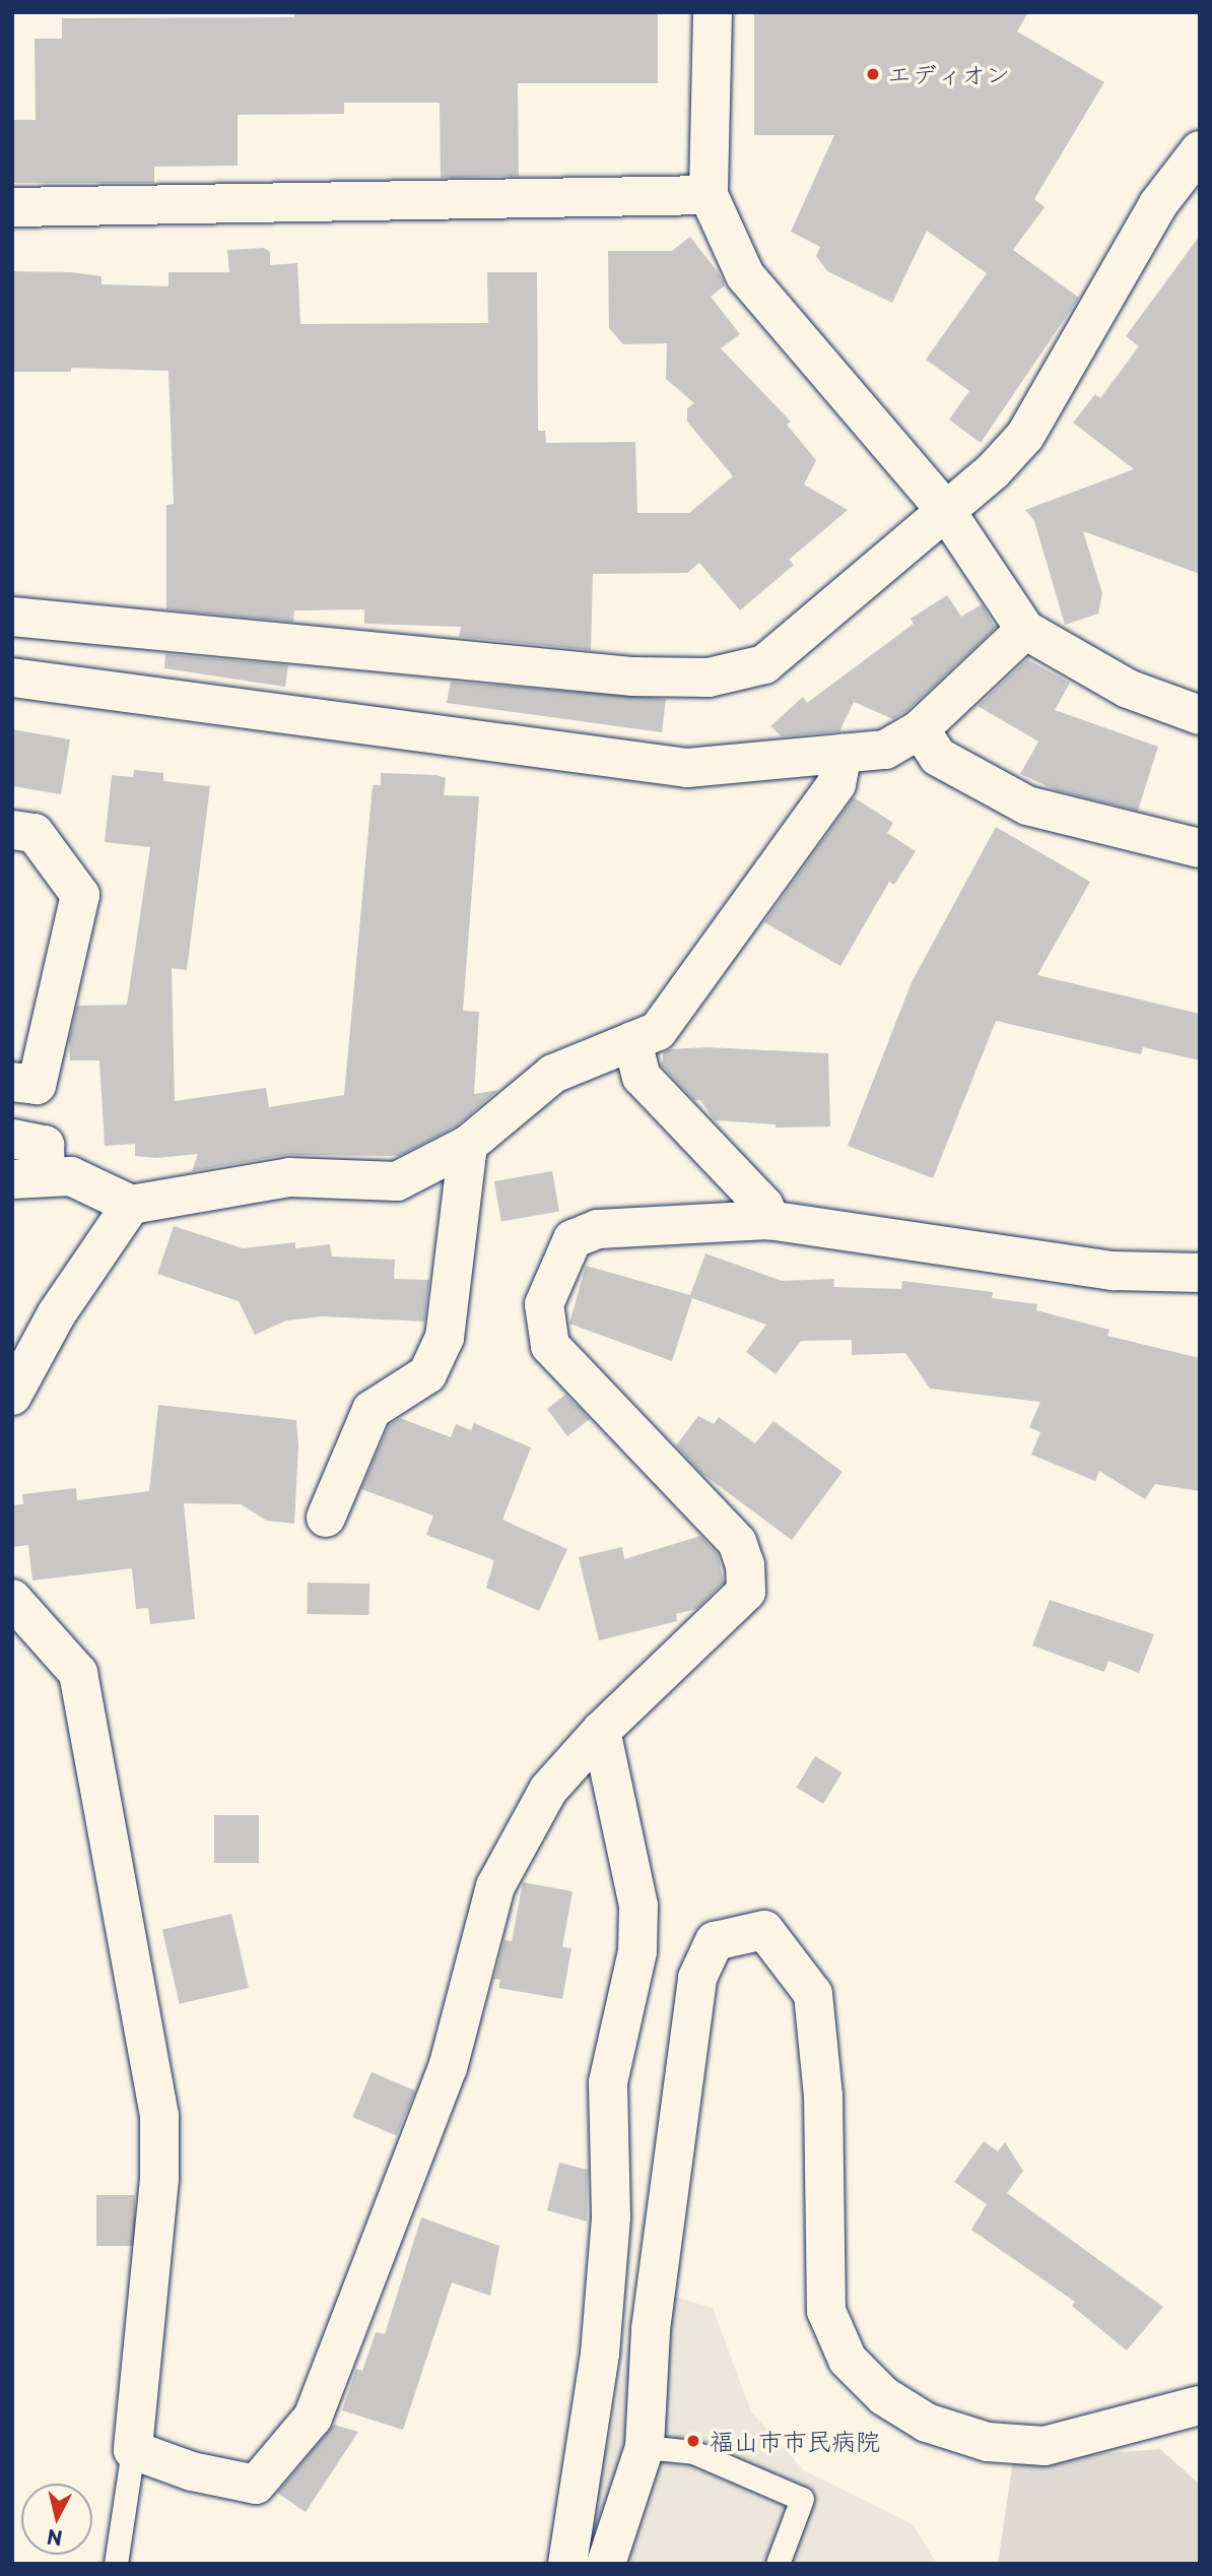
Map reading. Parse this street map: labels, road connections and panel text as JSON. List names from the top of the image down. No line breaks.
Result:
{"places":["エディオン","福山市市民病院"],"north":"bottom"}
